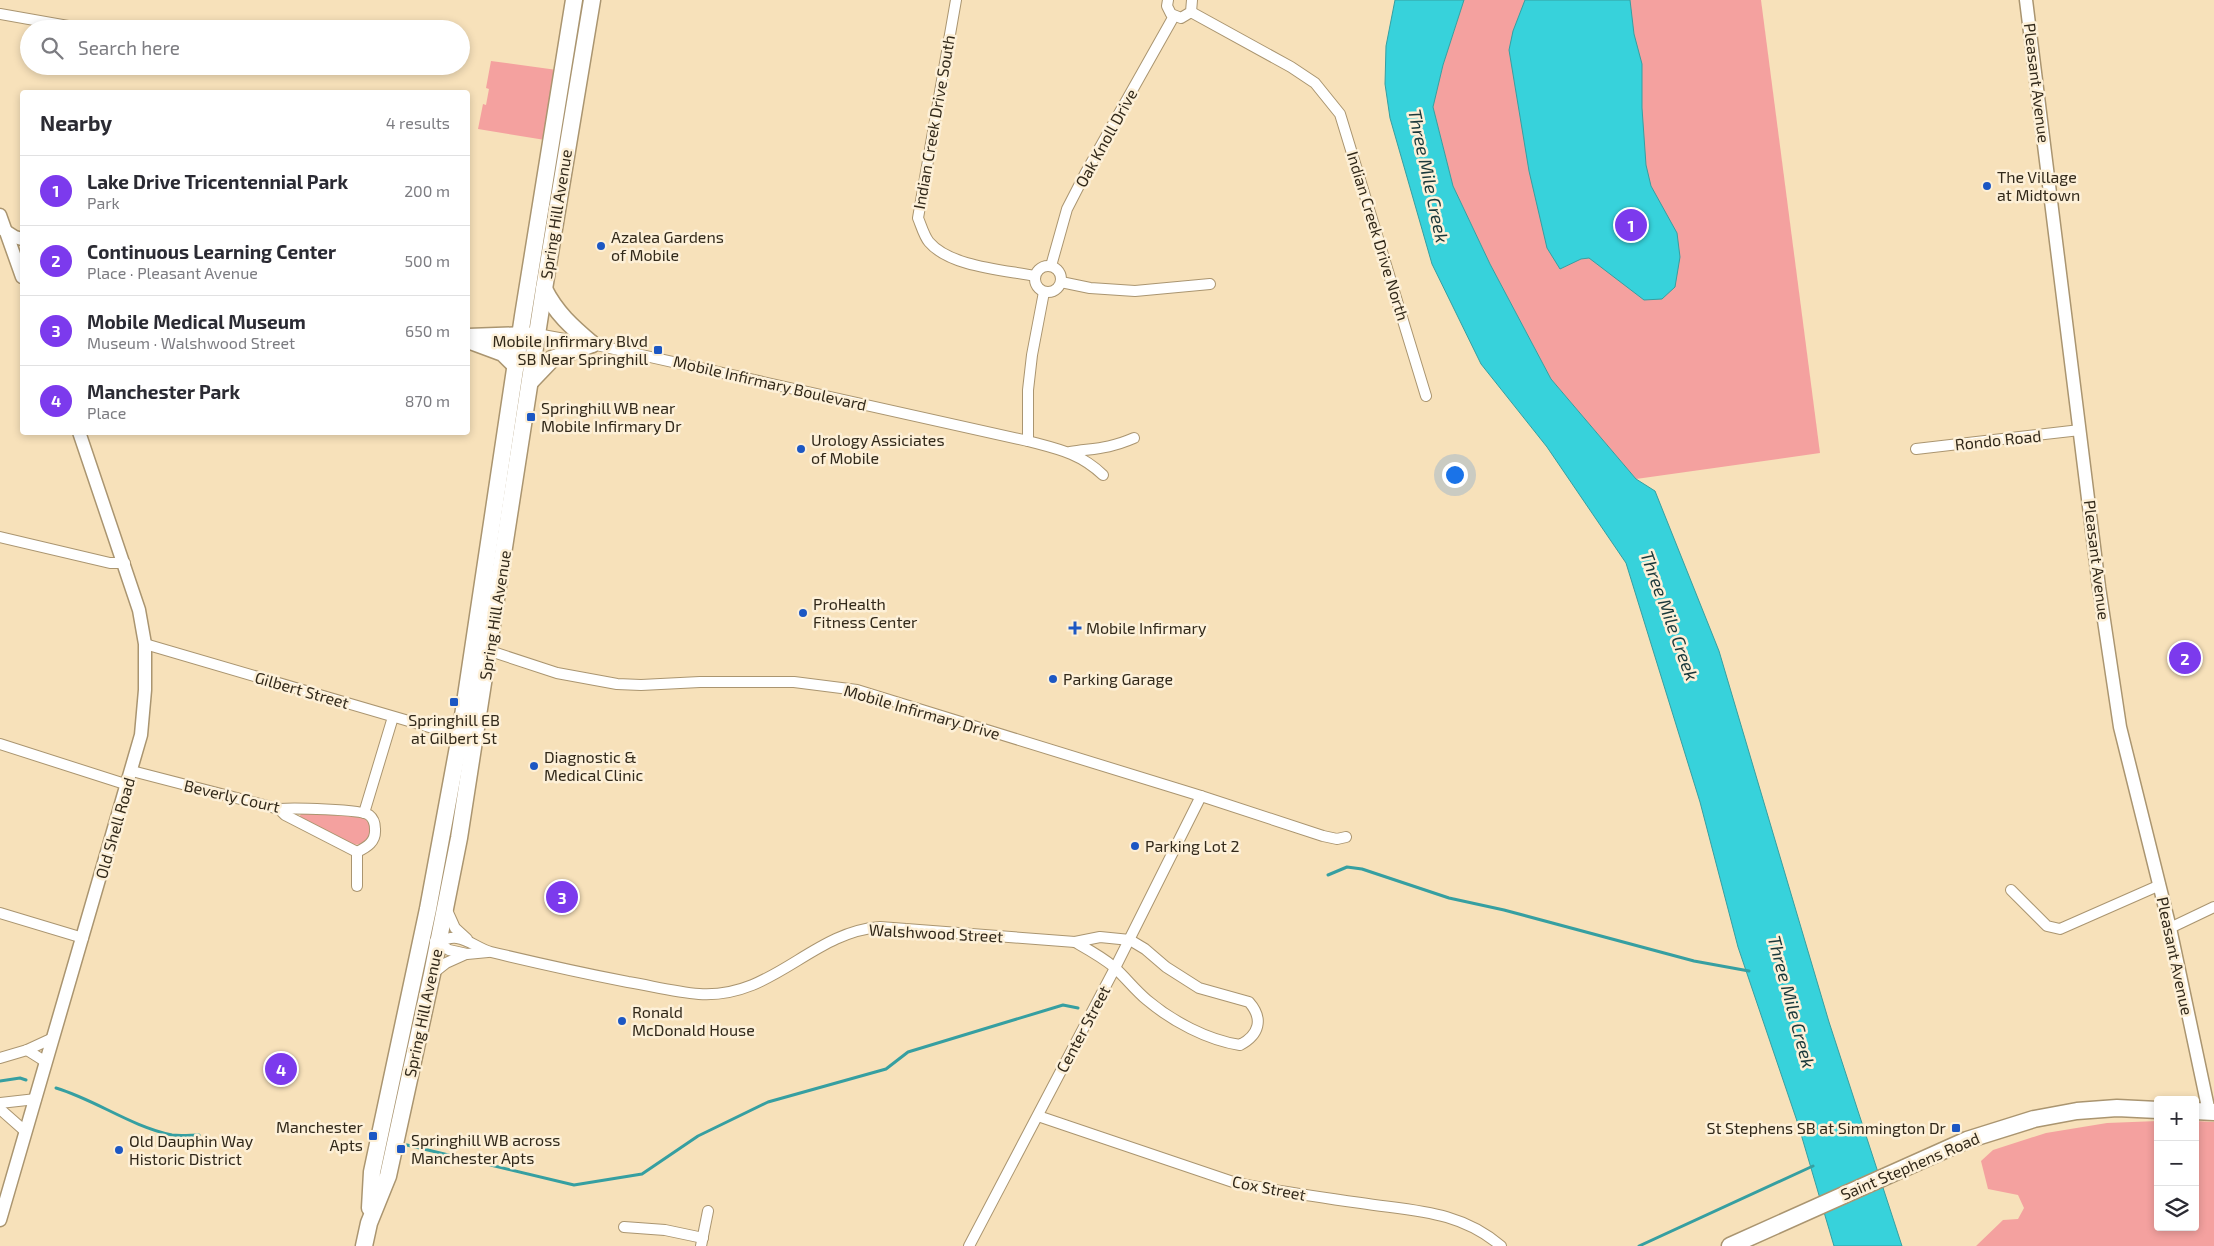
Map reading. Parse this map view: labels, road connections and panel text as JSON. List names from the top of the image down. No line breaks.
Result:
{"streets":{"main road":["Spring Hill Avenue","Saint Stephens Road"],"street":["Pleasant Avenue","Indian Creek Drive South","Oak Knoll Drive","Indian Creek Drive North","Mobile Infirmary Boulevard","Rondo Road","Gilbert Street","Mobile Infirmary Drive","Beverly Court","Old Shell Road","Walshwood Street","Center Street","Cox Street"]},"crossings":[["Pleasant Avenue","Rondo Road"],["Indian Creek Drive South","Oak Knoll Drive"],["Spring Hill Avenue","Mobile Infirmary Boulevard"],["Spring Hill Avenue","Gilbert Street"],["Spring Hill Avenue","Mobile Infirmary Drive"],["Spring Hill Avenue","Walshwood Street"],["Gilbert Street","Old Shell Road"],["Mobile Infirmary Drive","Center Street"],["Beverly Court","Old Shell Road"],["Walshwood Street","Center Street"],["Center Street","Cox Street"]],"water":["Three Mile Creek"],"places":{"other":["The Village at Midtown","Azalea Gardens of Mobile","Urology Assiciates of Mobile","ProHealth Fitness Center","Parking Garage","Diagnostic & Medical Clinic","Parking Lot 2","Ronald McDonald House","Old Dauphin Way Historic District"],"transit":["Mobile Infirmary Blvd SB Near Springhill","Springhill WB near Mobile Infirmary Dr","Springhill EB at Gilbert St","St Stephens SB at Simmington Dr","Manchester Apts","Springhill WB across Manchester Apts"],"health":["Mobile Infirmary"]},"page":{"search":"Search here","heading":["Nearby","4 results"],"list":[{"mark":"1","name":"Lake Drive Tricentennial Park","note":"Park","value":"200 m"},{"mark":"2","name":"Continuous Learning Center","note":"Place · Pleasant Avenue","value":"500 m"},{"mark":"3","name":"Mobile Medical Museum","note":"Museum · Walshwood Street","value":"650 m"},{"mark":"4","name":"Manchester Park","note":"Place","value":"870 m"}],"pins":["1","2","3","4"],"map_buttons":["+","−"]}}
